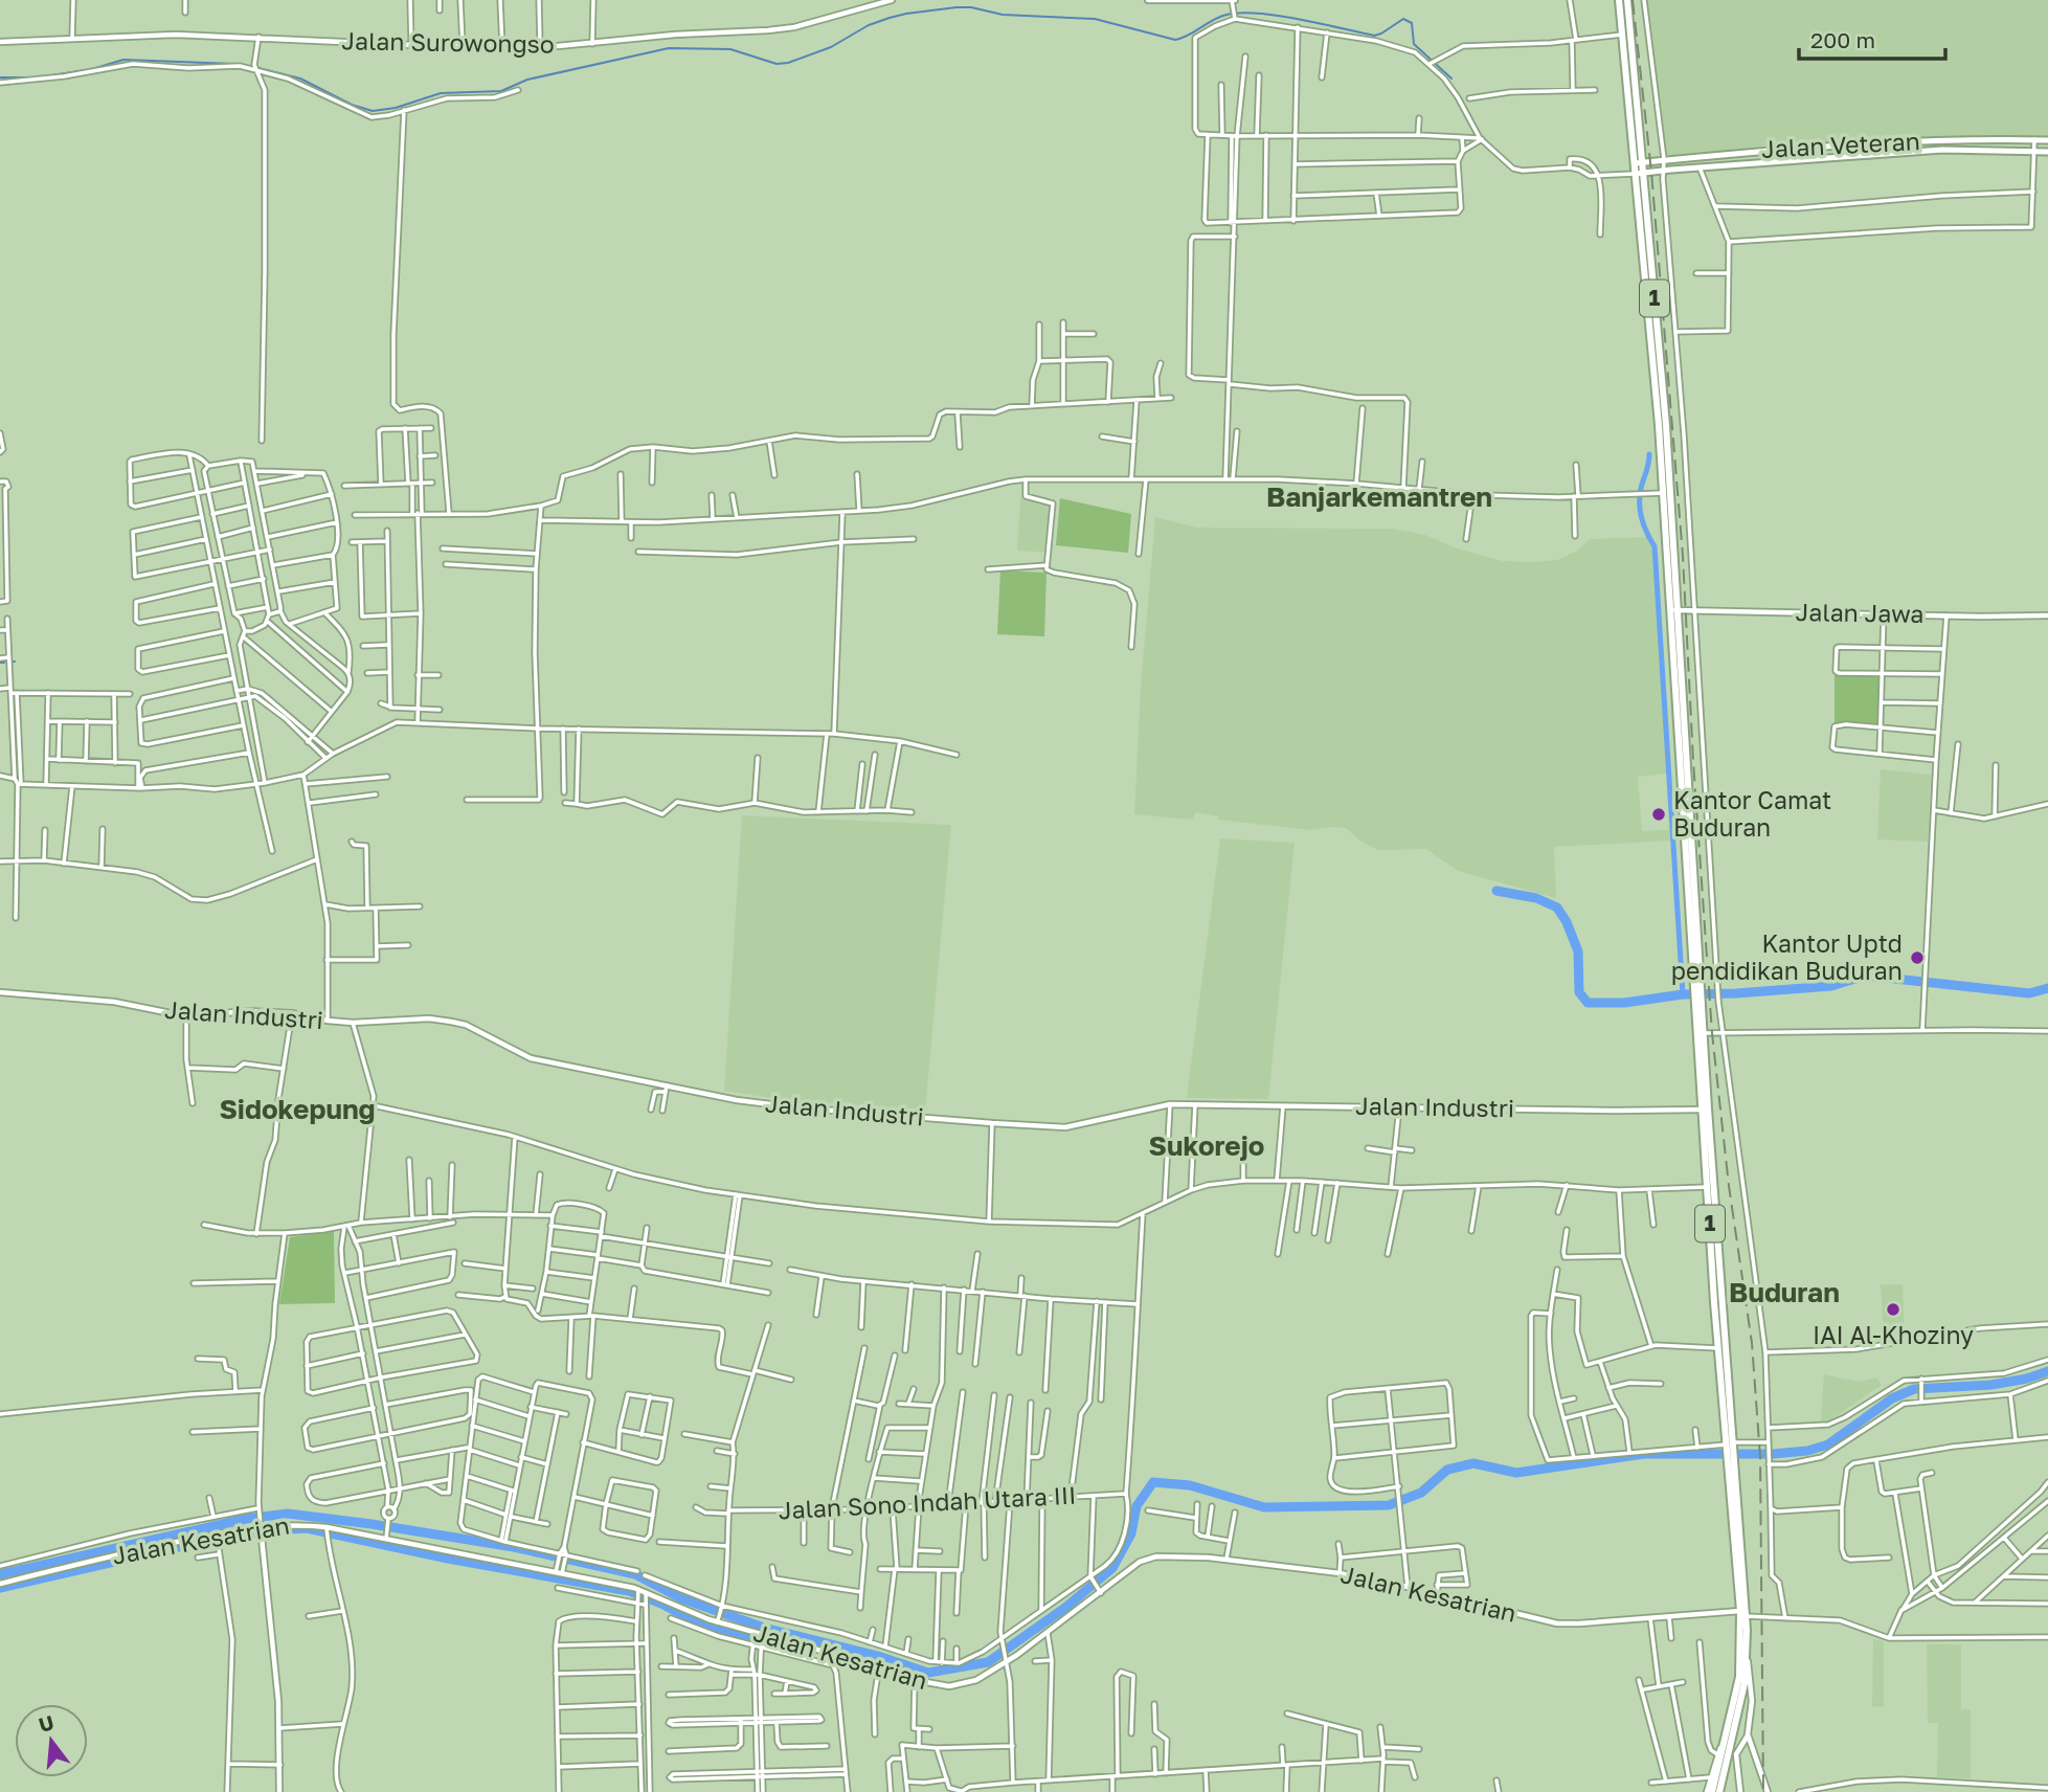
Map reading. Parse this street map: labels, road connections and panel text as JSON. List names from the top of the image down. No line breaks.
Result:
{"streets":{"highway":["1"],"main road":["Jalan Veteran"],"street":["Jalan Surowongso","Jalan Jawa","Jalan Industri","Jalan Sono Indah Utara III","Jalan Kesatrian"]},"crossings":[["Jalan Veteran","1"],["1","Jalan Jawa"],["1","Jalan Industri"],["1","Jalan Kesatrian"]],"districts":["Banjarkemantren","Sidokepung","Sukorejo","Buduran"],"places":["Kantor Camat Buduran","Kantor Uptd pendidikan Buduran","IAI Al-Khoziny"],"scale_bar":"200 m","north":"top"}
